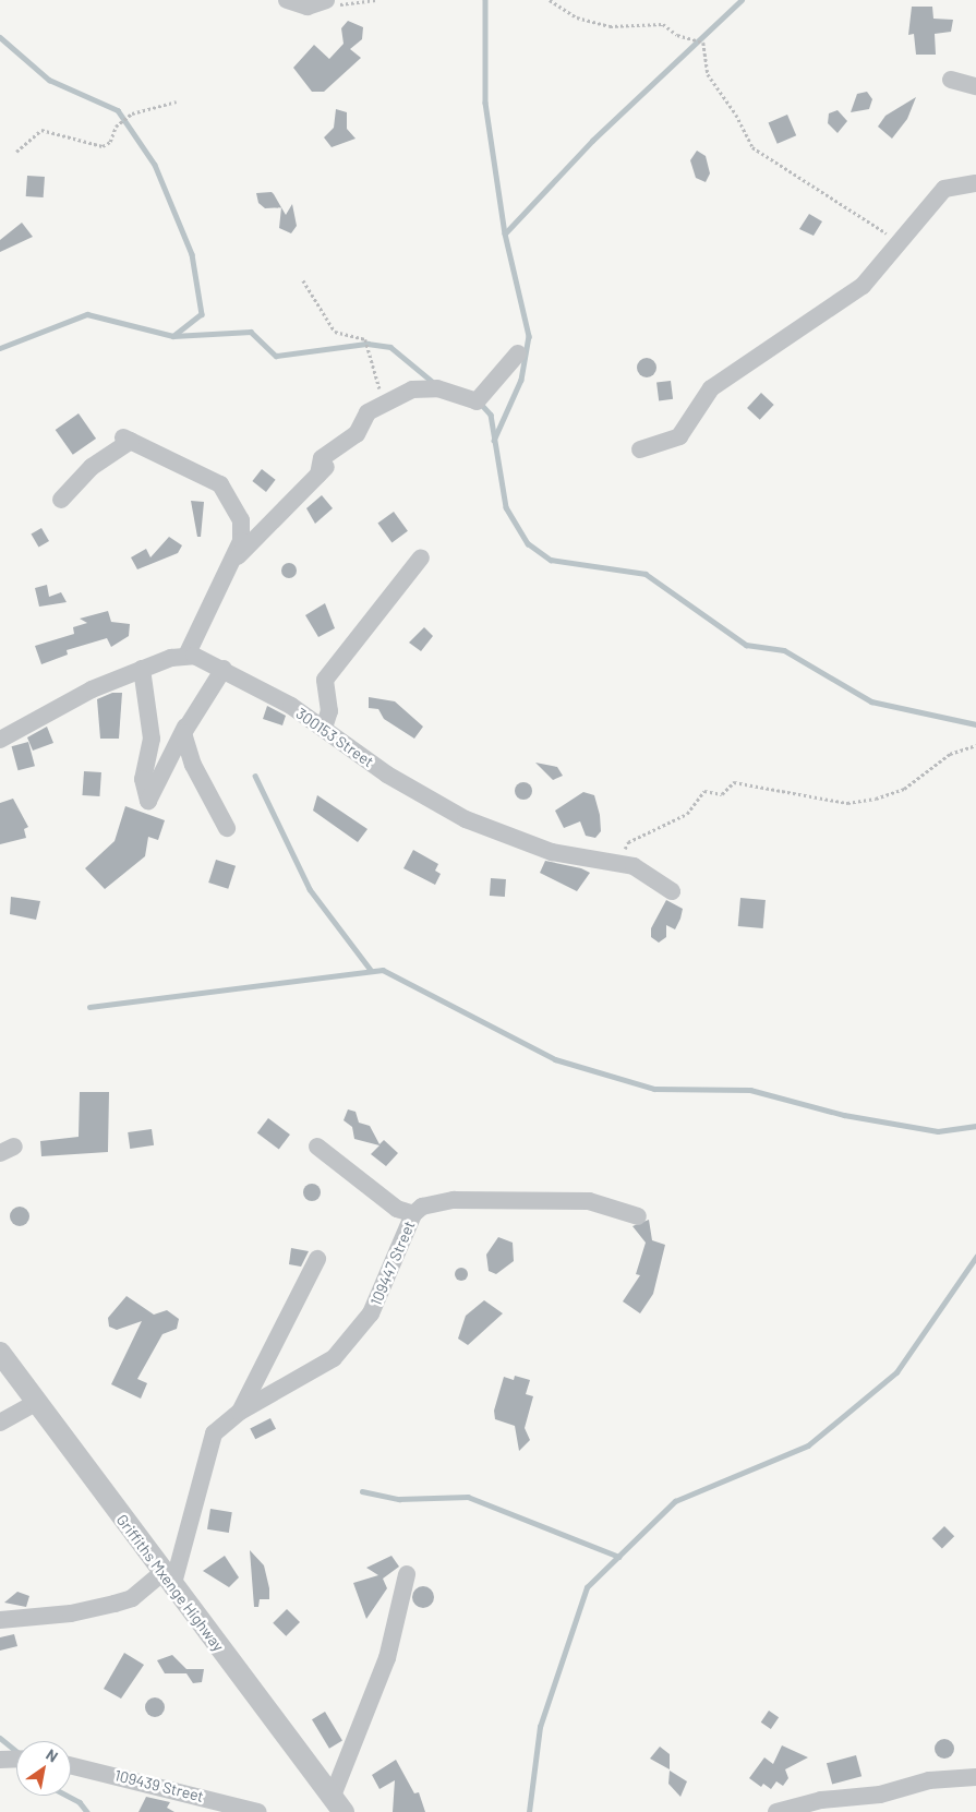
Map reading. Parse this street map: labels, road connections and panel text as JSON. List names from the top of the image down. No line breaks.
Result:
{"streets":{"street":["300153 Street","109447 Street","Griffiths Mxenge Highway","109439 Street"]},"crossings":[["109447 Street","Griffiths Mxenge Highway"]],"north":"top right"}
